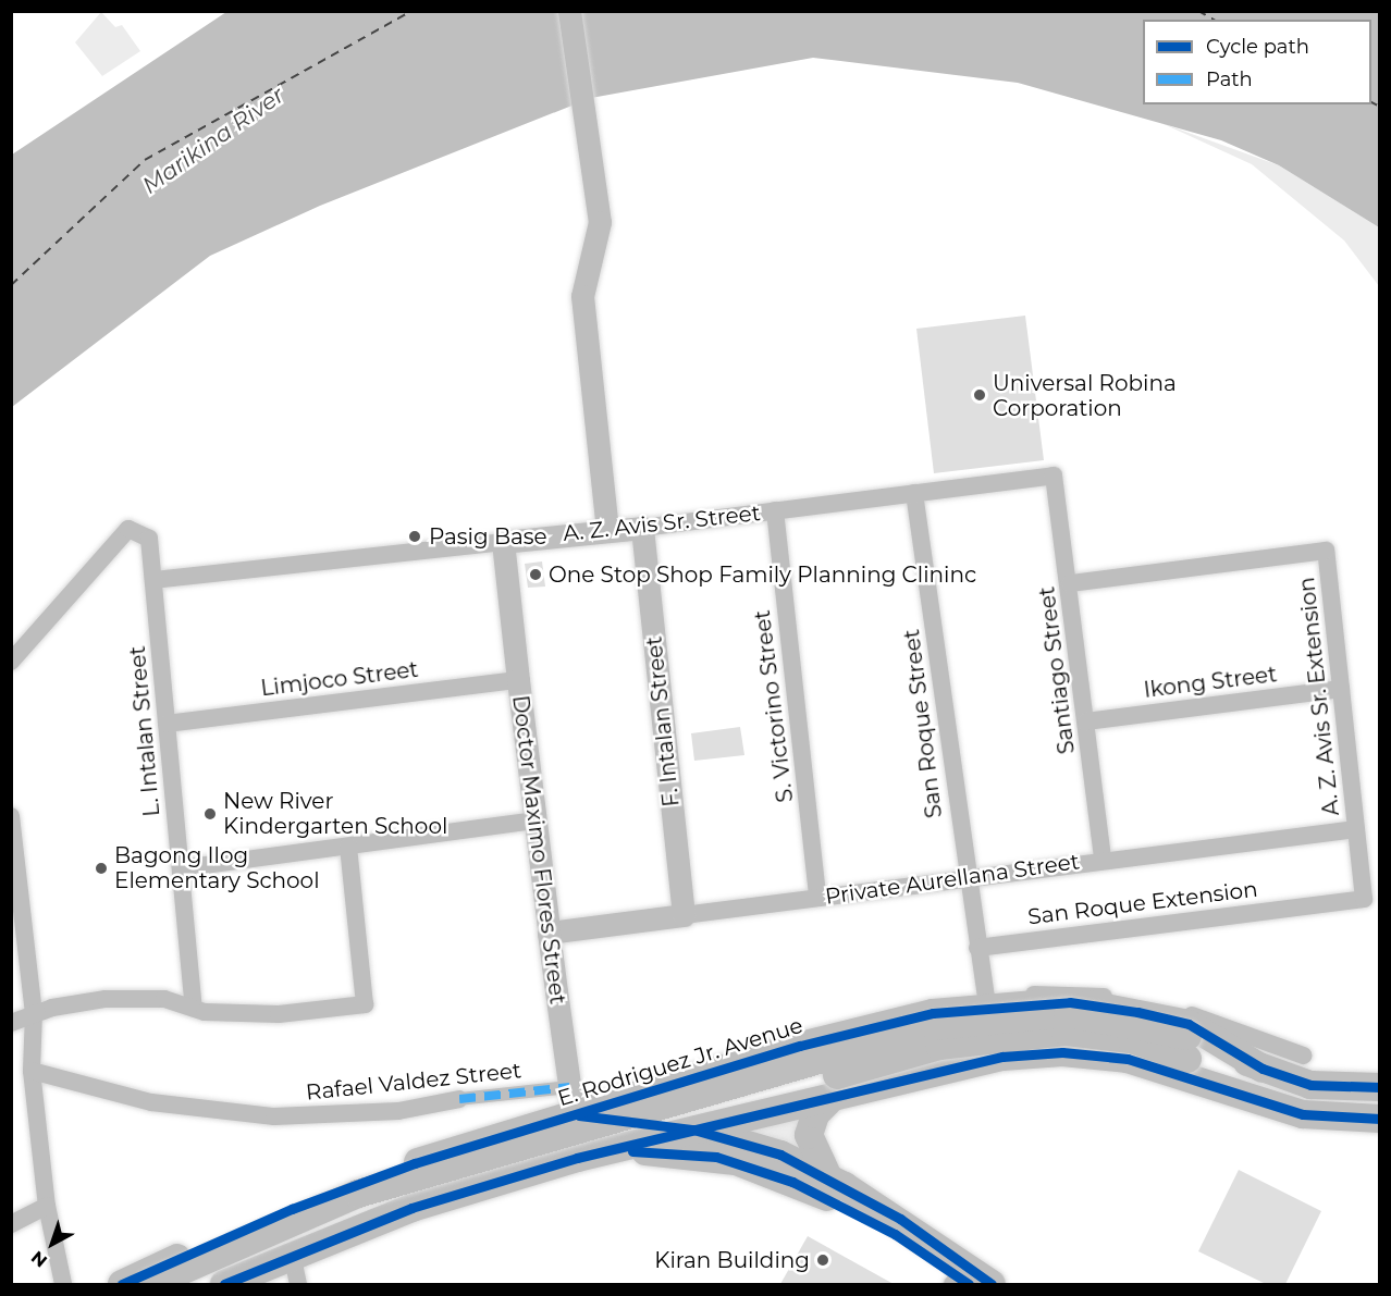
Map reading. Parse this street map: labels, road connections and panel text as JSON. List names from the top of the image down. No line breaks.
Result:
{"streets":{"main road":["E. Rodriguez Jr. Avenue"],"street":["A. Z. Avis Sr. Street","Santiago Street","Limjoco Street","Ikong Street","A. Z. Avis Sr. Extension","S. Victorino Street","F. Intalan Street","San Roque Street","L. Intalan Street","Doctor Maximo Flores Street","Private Aurellana Street","San Roque Extension","Rafael Valdez Street"]},"crossings":[["A. Z. Avis Sr. Street","Santiago Street"],["A. Z. Avis Sr. Street","S. Victorino Street"],["A. Z. Avis Sr. Street","F. Intalan Street"],["A. Z. Avis Sr. Street","San Roque Street"],["A. Z. Avis Sr. Street","L. Intalan Street"],["A. Z. Avis Sr. Street","Doctor Maximo Flores Street"],["Santiago Street","Ikong Street"],["Santiago Street","A. Z. Avis Sr. Extension"],["Santiago Street","Private Aurellana Street"],["Limjoco Street","L. Intalan Street"],["Limjoco Street","Doctor Maximo Flores Street"],["Ikong Street","A. Z. Avis Sr. Extension"],["A. Z. Avis Sr. Extension","Private Aurellana Street"],["A. Z. Avis Sr. Extension","San Roque Extension"],["S. Victorino Street","Private Aurellana Street"],["F. Intalan Street","Private Aurellana Street"],["San Roque Street","Private Aurellana Street"],["San Roque Street","San Roque Extension"],["Doctor Maximo Flores Street","Private Aurellana Street"],["Doctor Maximo Flores Street","E. Rodriguez Jr. Avenue"],["Doctor Maximo Flores Street","Rafael Valdez Street"]],"water":["Marikina River"],"places":["Universal Robina Corporation","Pasig Base","One Stop Shop Family Planning Clininc","New River Kindergarten School","Bagong Ilog Elementary School","Kiran Building"],"legend":["Cycle path","Path"],"north":"bottom left"}
